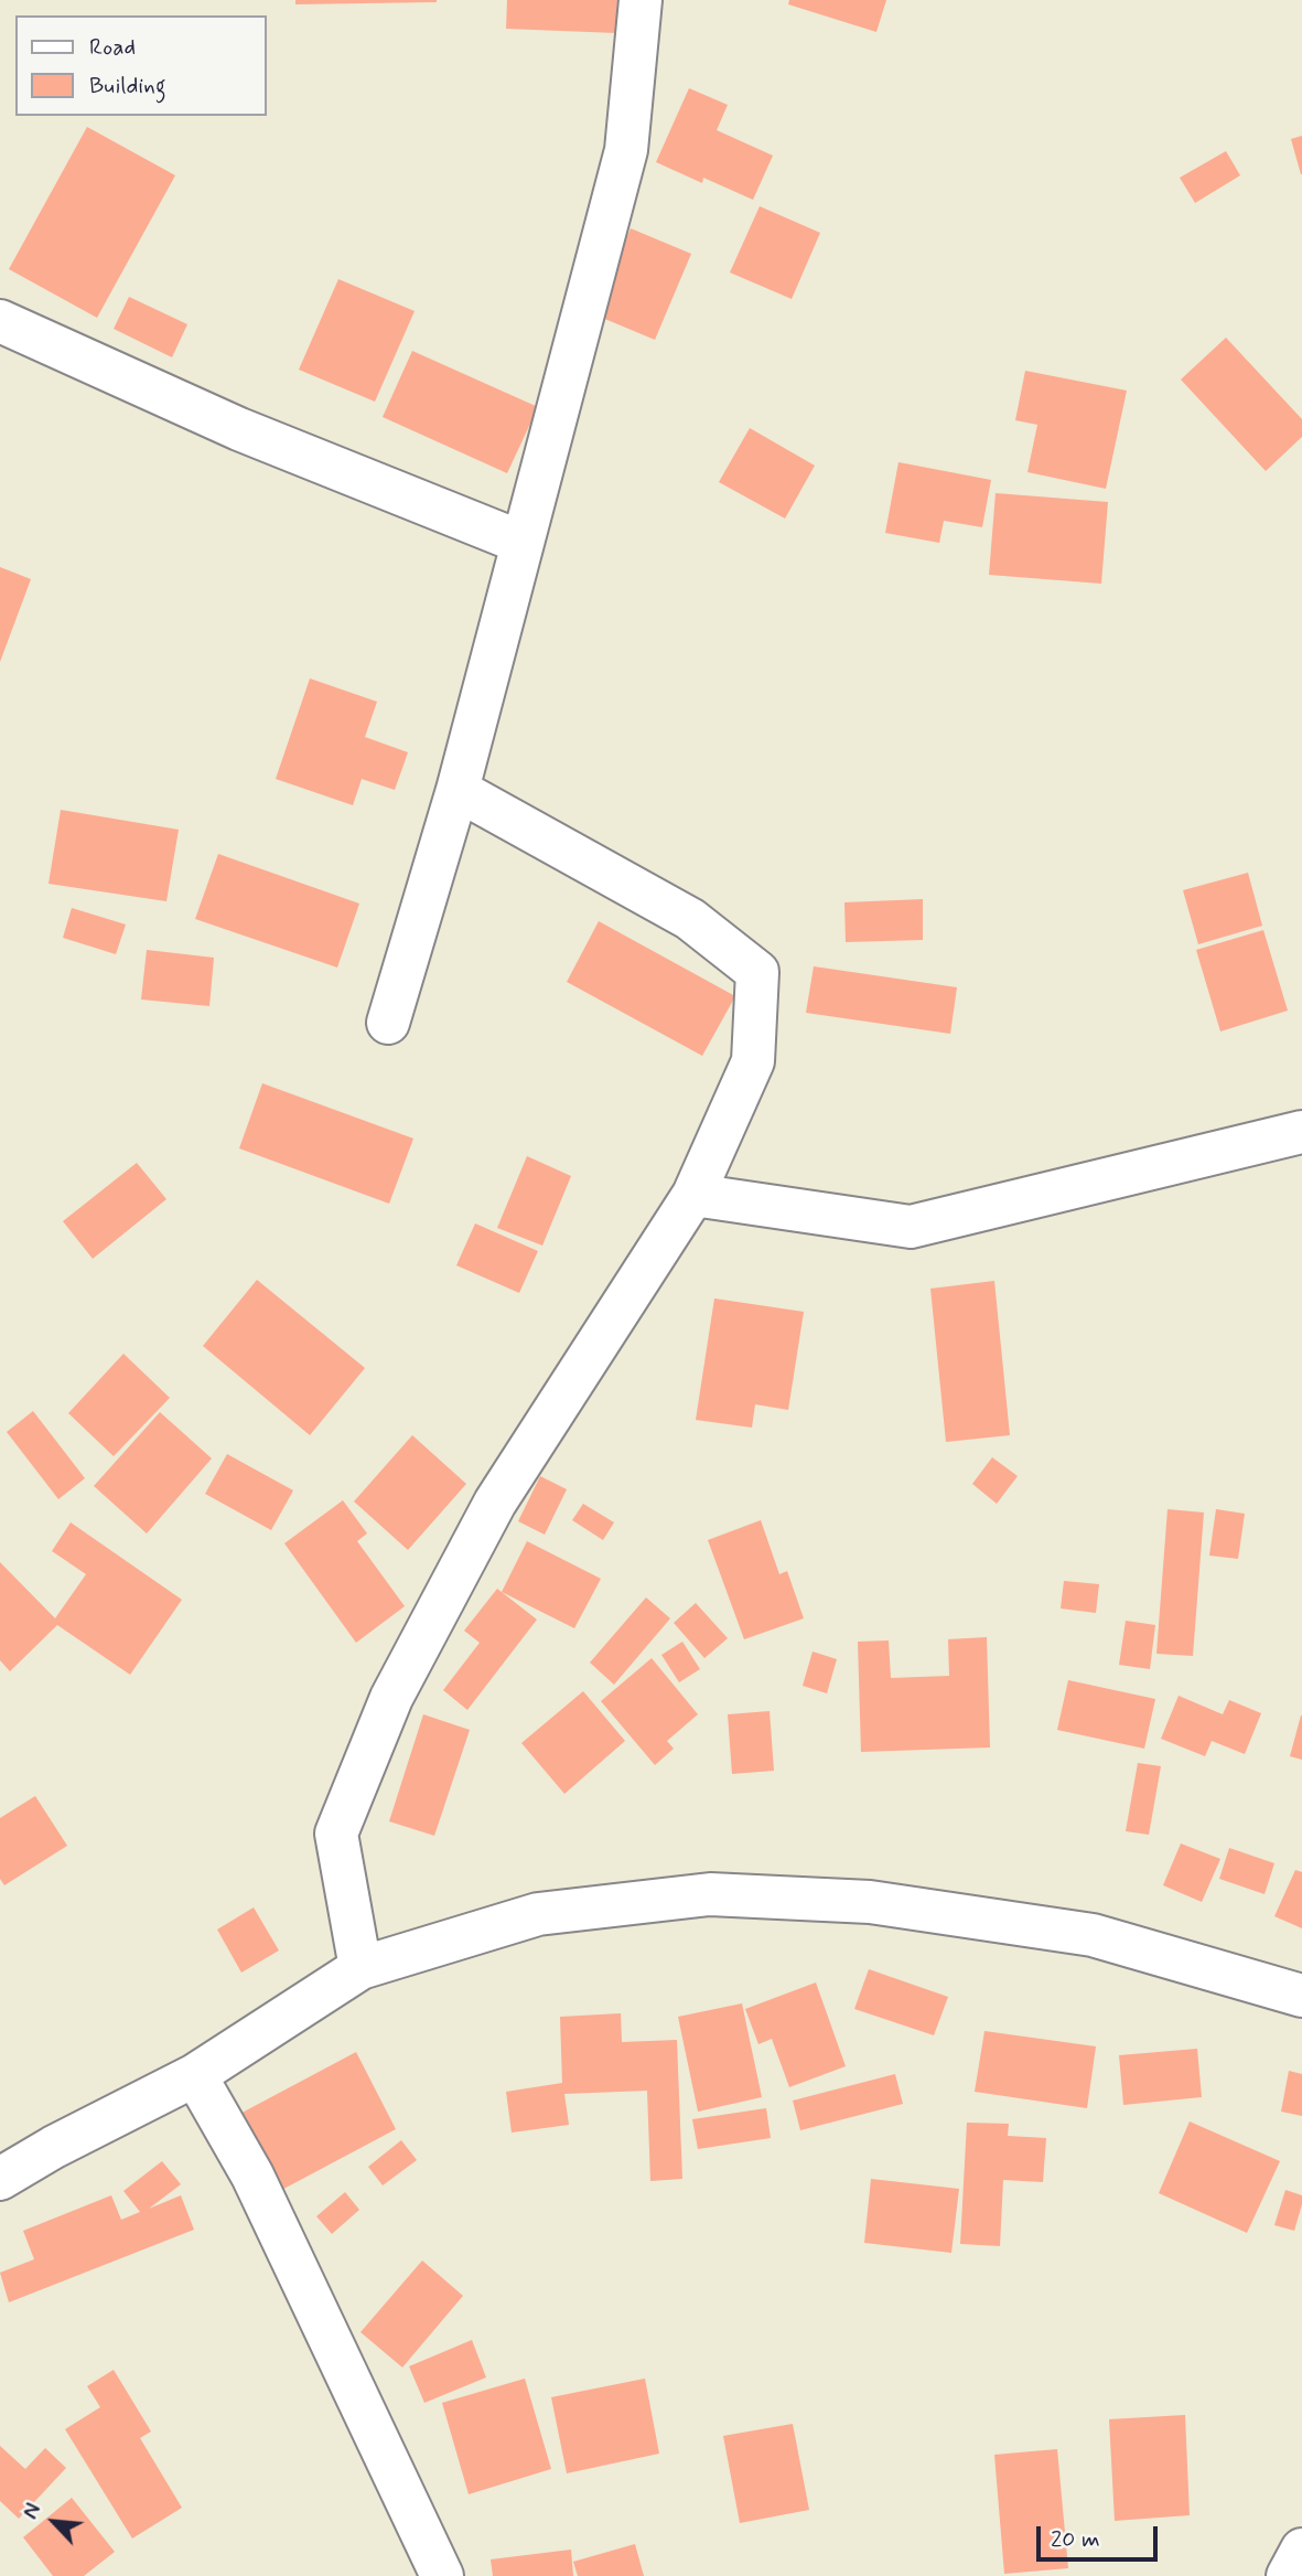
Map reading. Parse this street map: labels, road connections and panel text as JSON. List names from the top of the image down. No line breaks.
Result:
{"legend":["Road","Building"],"scale_bar":"20 m","north":"top left"}
